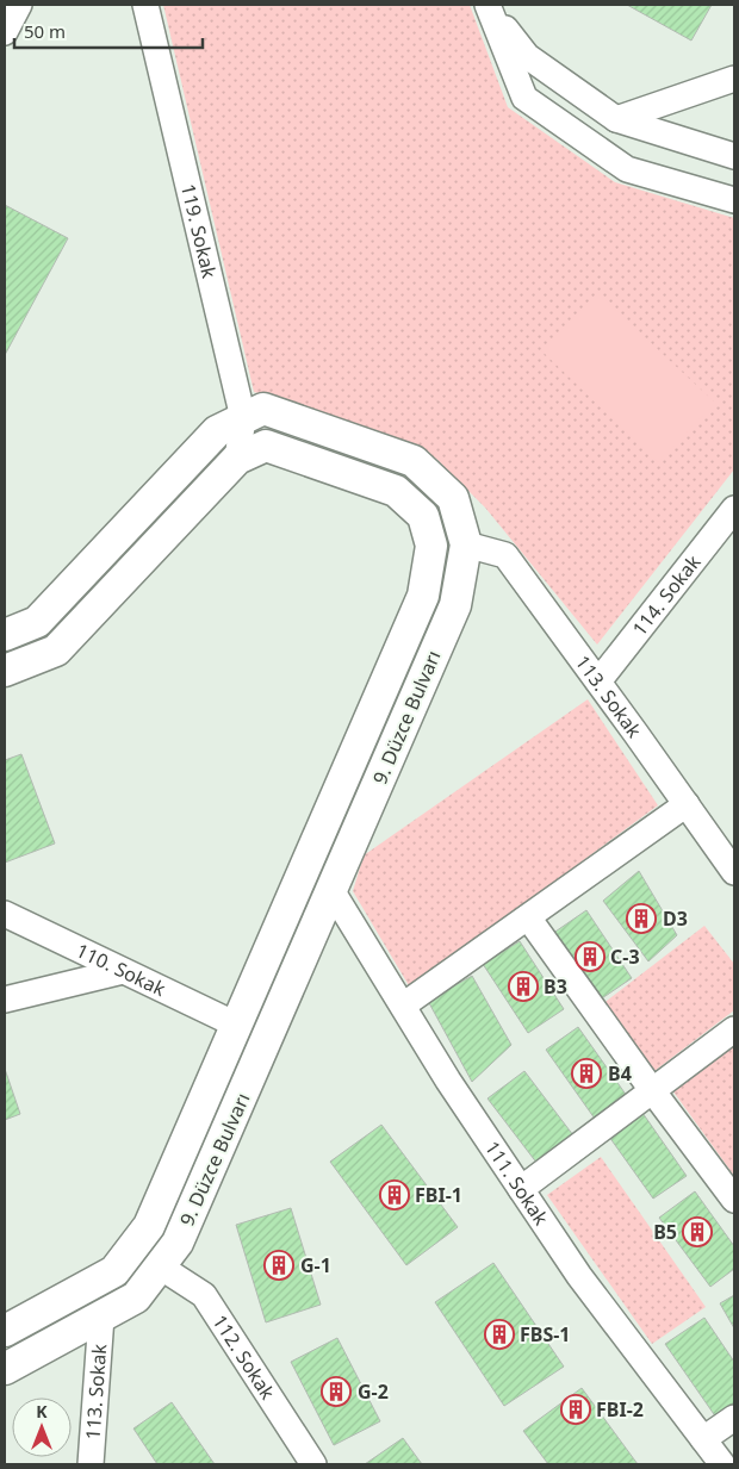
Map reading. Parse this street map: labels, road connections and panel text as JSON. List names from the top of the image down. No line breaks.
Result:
{"streets":{"main road":["9. Düzce Bulvarı"],"street":["119. Sokak","114. Sokak","113. Sokak","110. Sokak","111. Sokak","112. Sokak"]},"crossings":[["119. Sokak","9. Düzce Bulvarı"],["114. Sokak","113. Sokak"],["113. Sokak","9. Düzce Bulvarı"],["9. Düzce Bulvarı","110. Sokak"],["9. Düzce Bulvarı","111. Sokak"],["9. Düzce Bulvarı","112. Sokak"]],"places":{"building":["D3","C-3","B3","B4","FBI-1","B5","G-1","FBS-1","G-2","FBI-2"]},"scale_bar":"50 m","north":"top"}
